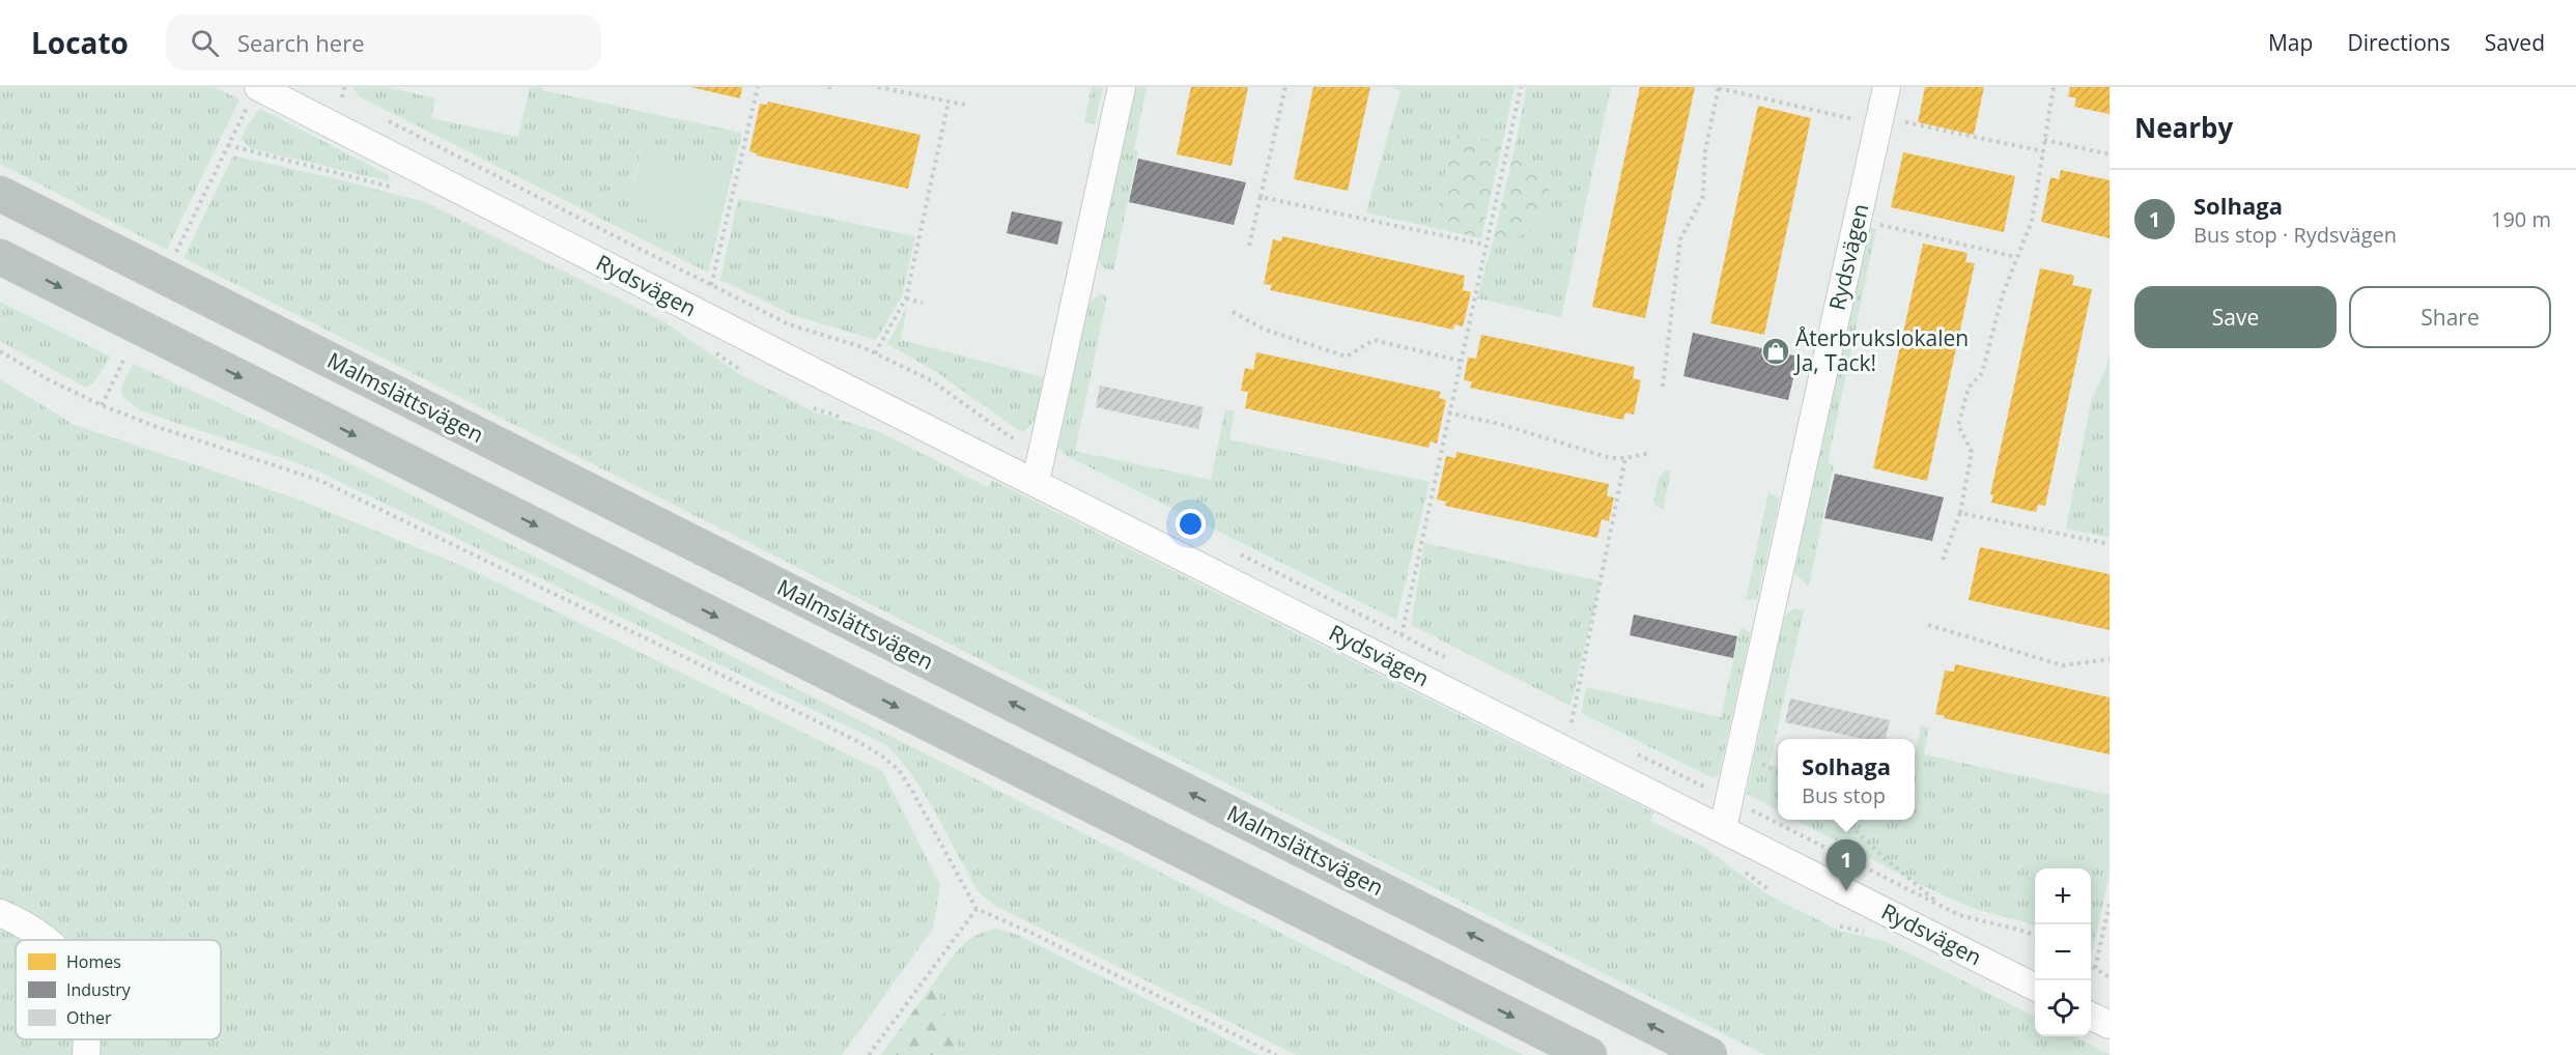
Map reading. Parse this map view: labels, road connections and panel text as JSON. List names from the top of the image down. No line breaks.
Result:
{"streets":{"highway":["Malmslättsvägen"],"street":["Rydsvägen"]},"places":{"shop":["Återbrukslokalen Ja, Tack!"]},"legend":["Homes","Industry","Other"],"page":{"header":"Locato","search":"Search here","nav":["Map","Directions","Saved"],"heading":"Nearby","list":[{"mark":"1","name":"Solhaga","note":"Bus stop · Rydsvägen","value":"190 m"}],"buttons":["Save","Share"],"popup":["Solhaga","Bus stop"],"pins":"1","map_buttons":["+","−"]}}
